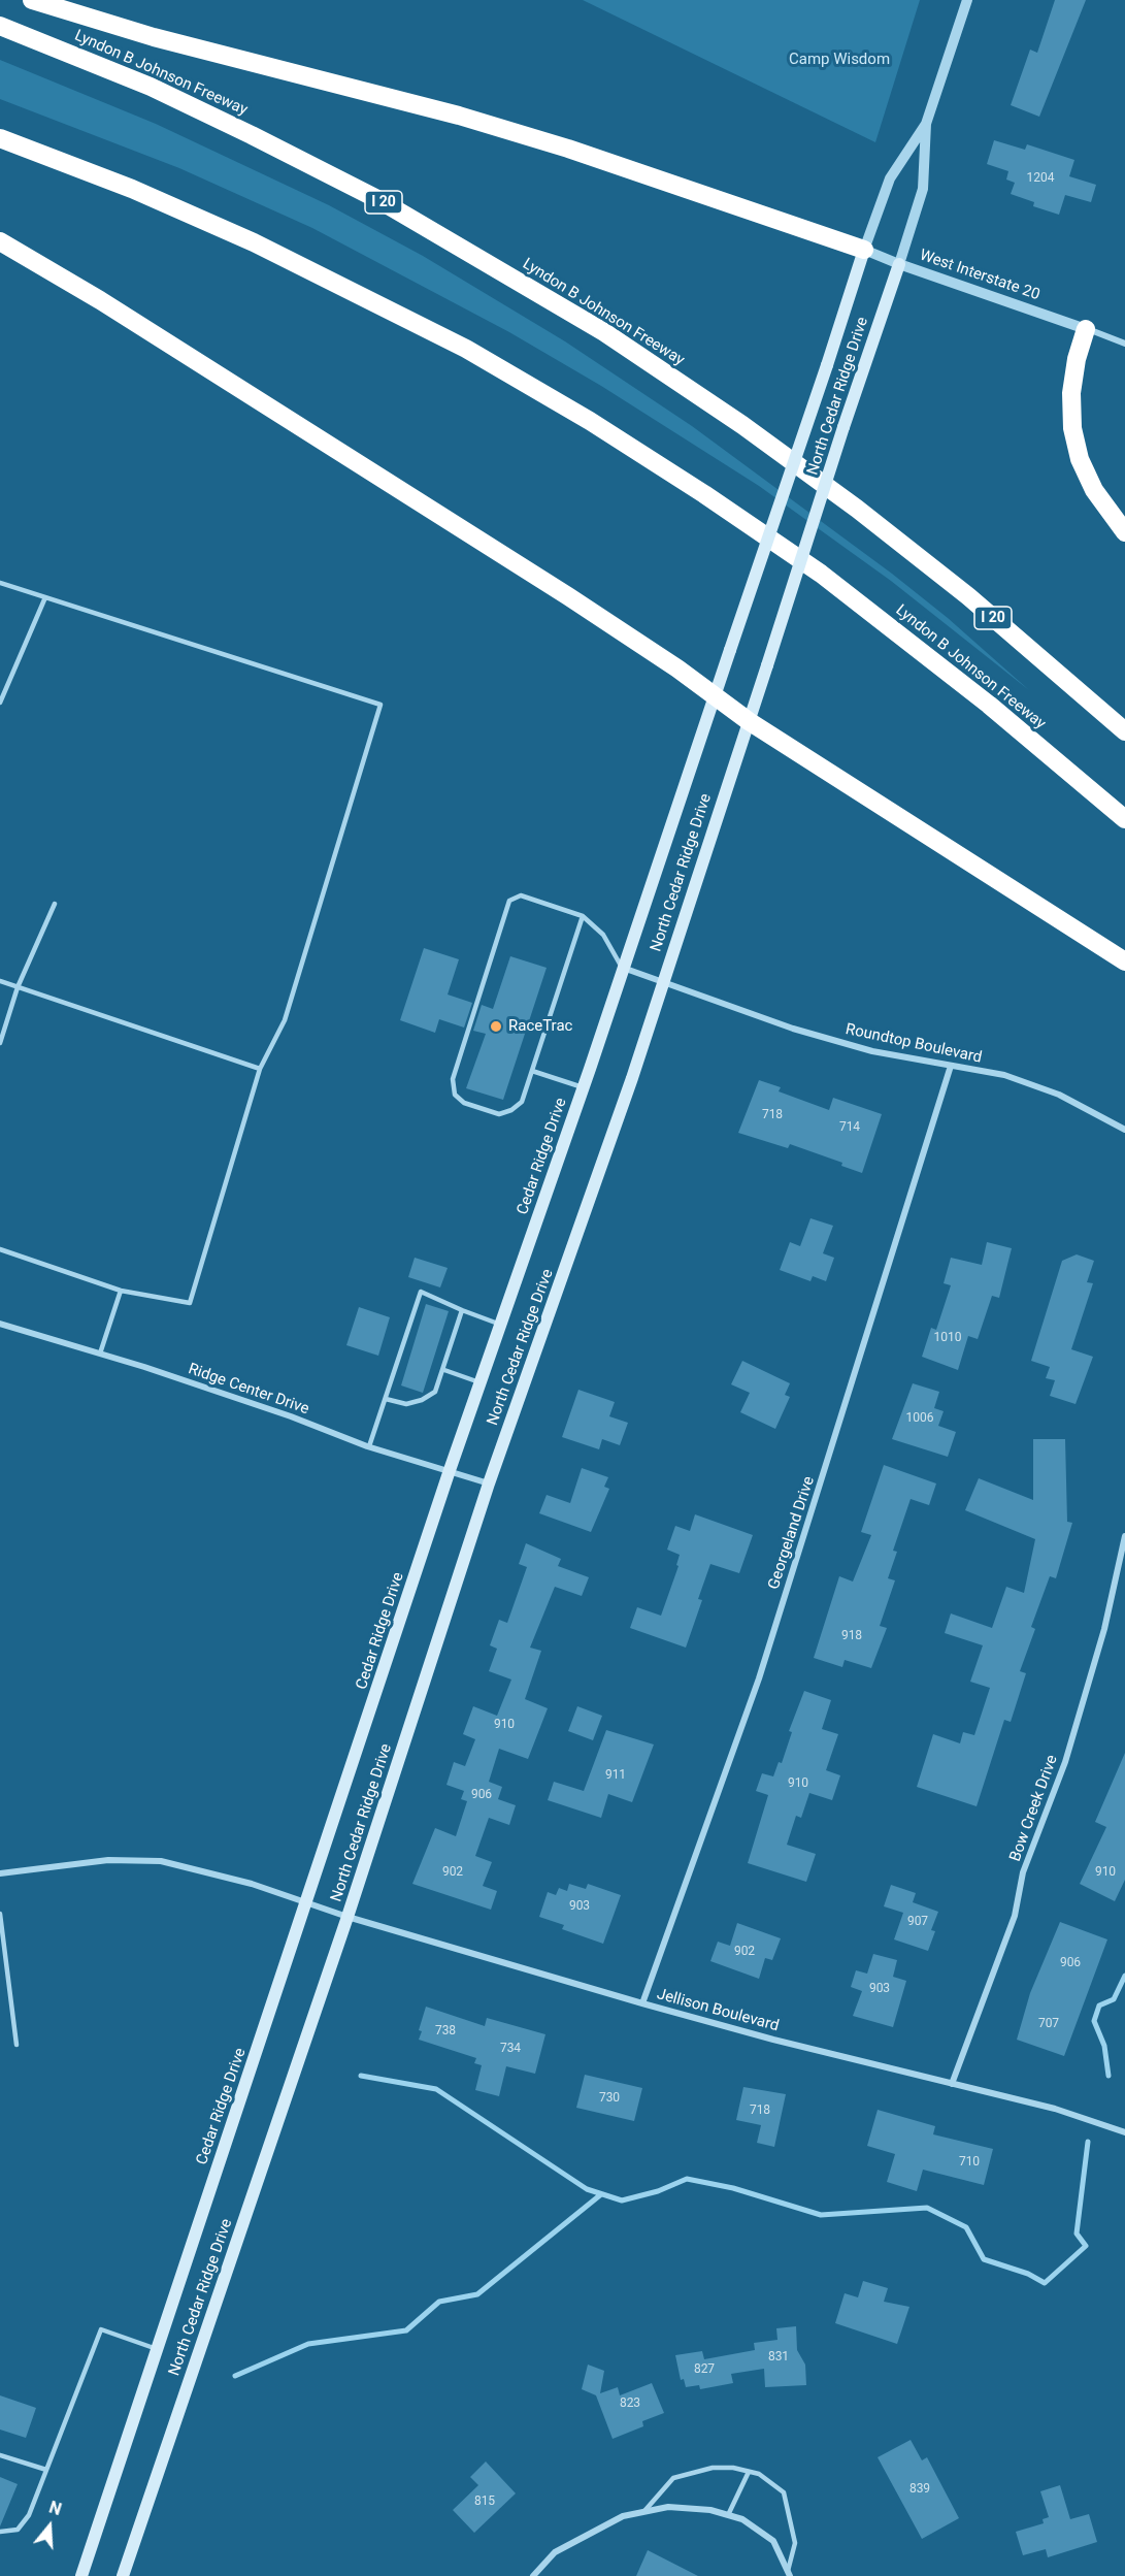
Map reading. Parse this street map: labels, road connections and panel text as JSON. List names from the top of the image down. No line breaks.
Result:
{"streets":{"highway":["Lyndon B Johnson Freeway","I 20"],"main road":["North Cedar Ridge Drive","Cedar Ridge Drive"],"street":["West Interstate 20","Roundtop Boulevard","Ridge Center Drive","Georgeland Drive","Bow Creek Drive","Jellison Boulevard"]},"crossings":[["West Interstate 20","North Cedar Ridge Drive"],["North Cedar Ridge Drive","Roundtop Boulevard"],["North Cedar Ridge Drive","Cedar Ridge Drive"],["North Cedar Ridge Drive","Ridge Center Drive"],["North Cedar Ridge Drive","Jellison Boulevard"],["Roundtop Boulevard","Cedar Ridge Drive"],["Roundtop Boulevard","Georgeland Drive"],["Cedar Ridge Drive","Ridge Center Drive"],["Cedar Ridge Drive","Jellison Boulevard"],["Georgeland Drive","Jellison Boulevard"],["Bow Creek Drive","Jellison Boulevard"]],"parks":["Camp Wisdom"],"places":["RaceTrac"],"house_numbers":["1204","718","714","1010","1006","918","910","911","910","906","902","910","903","907","902","906","903","707","738","734","730","718","710","831","827","823","839","815"],"north":"top"}
